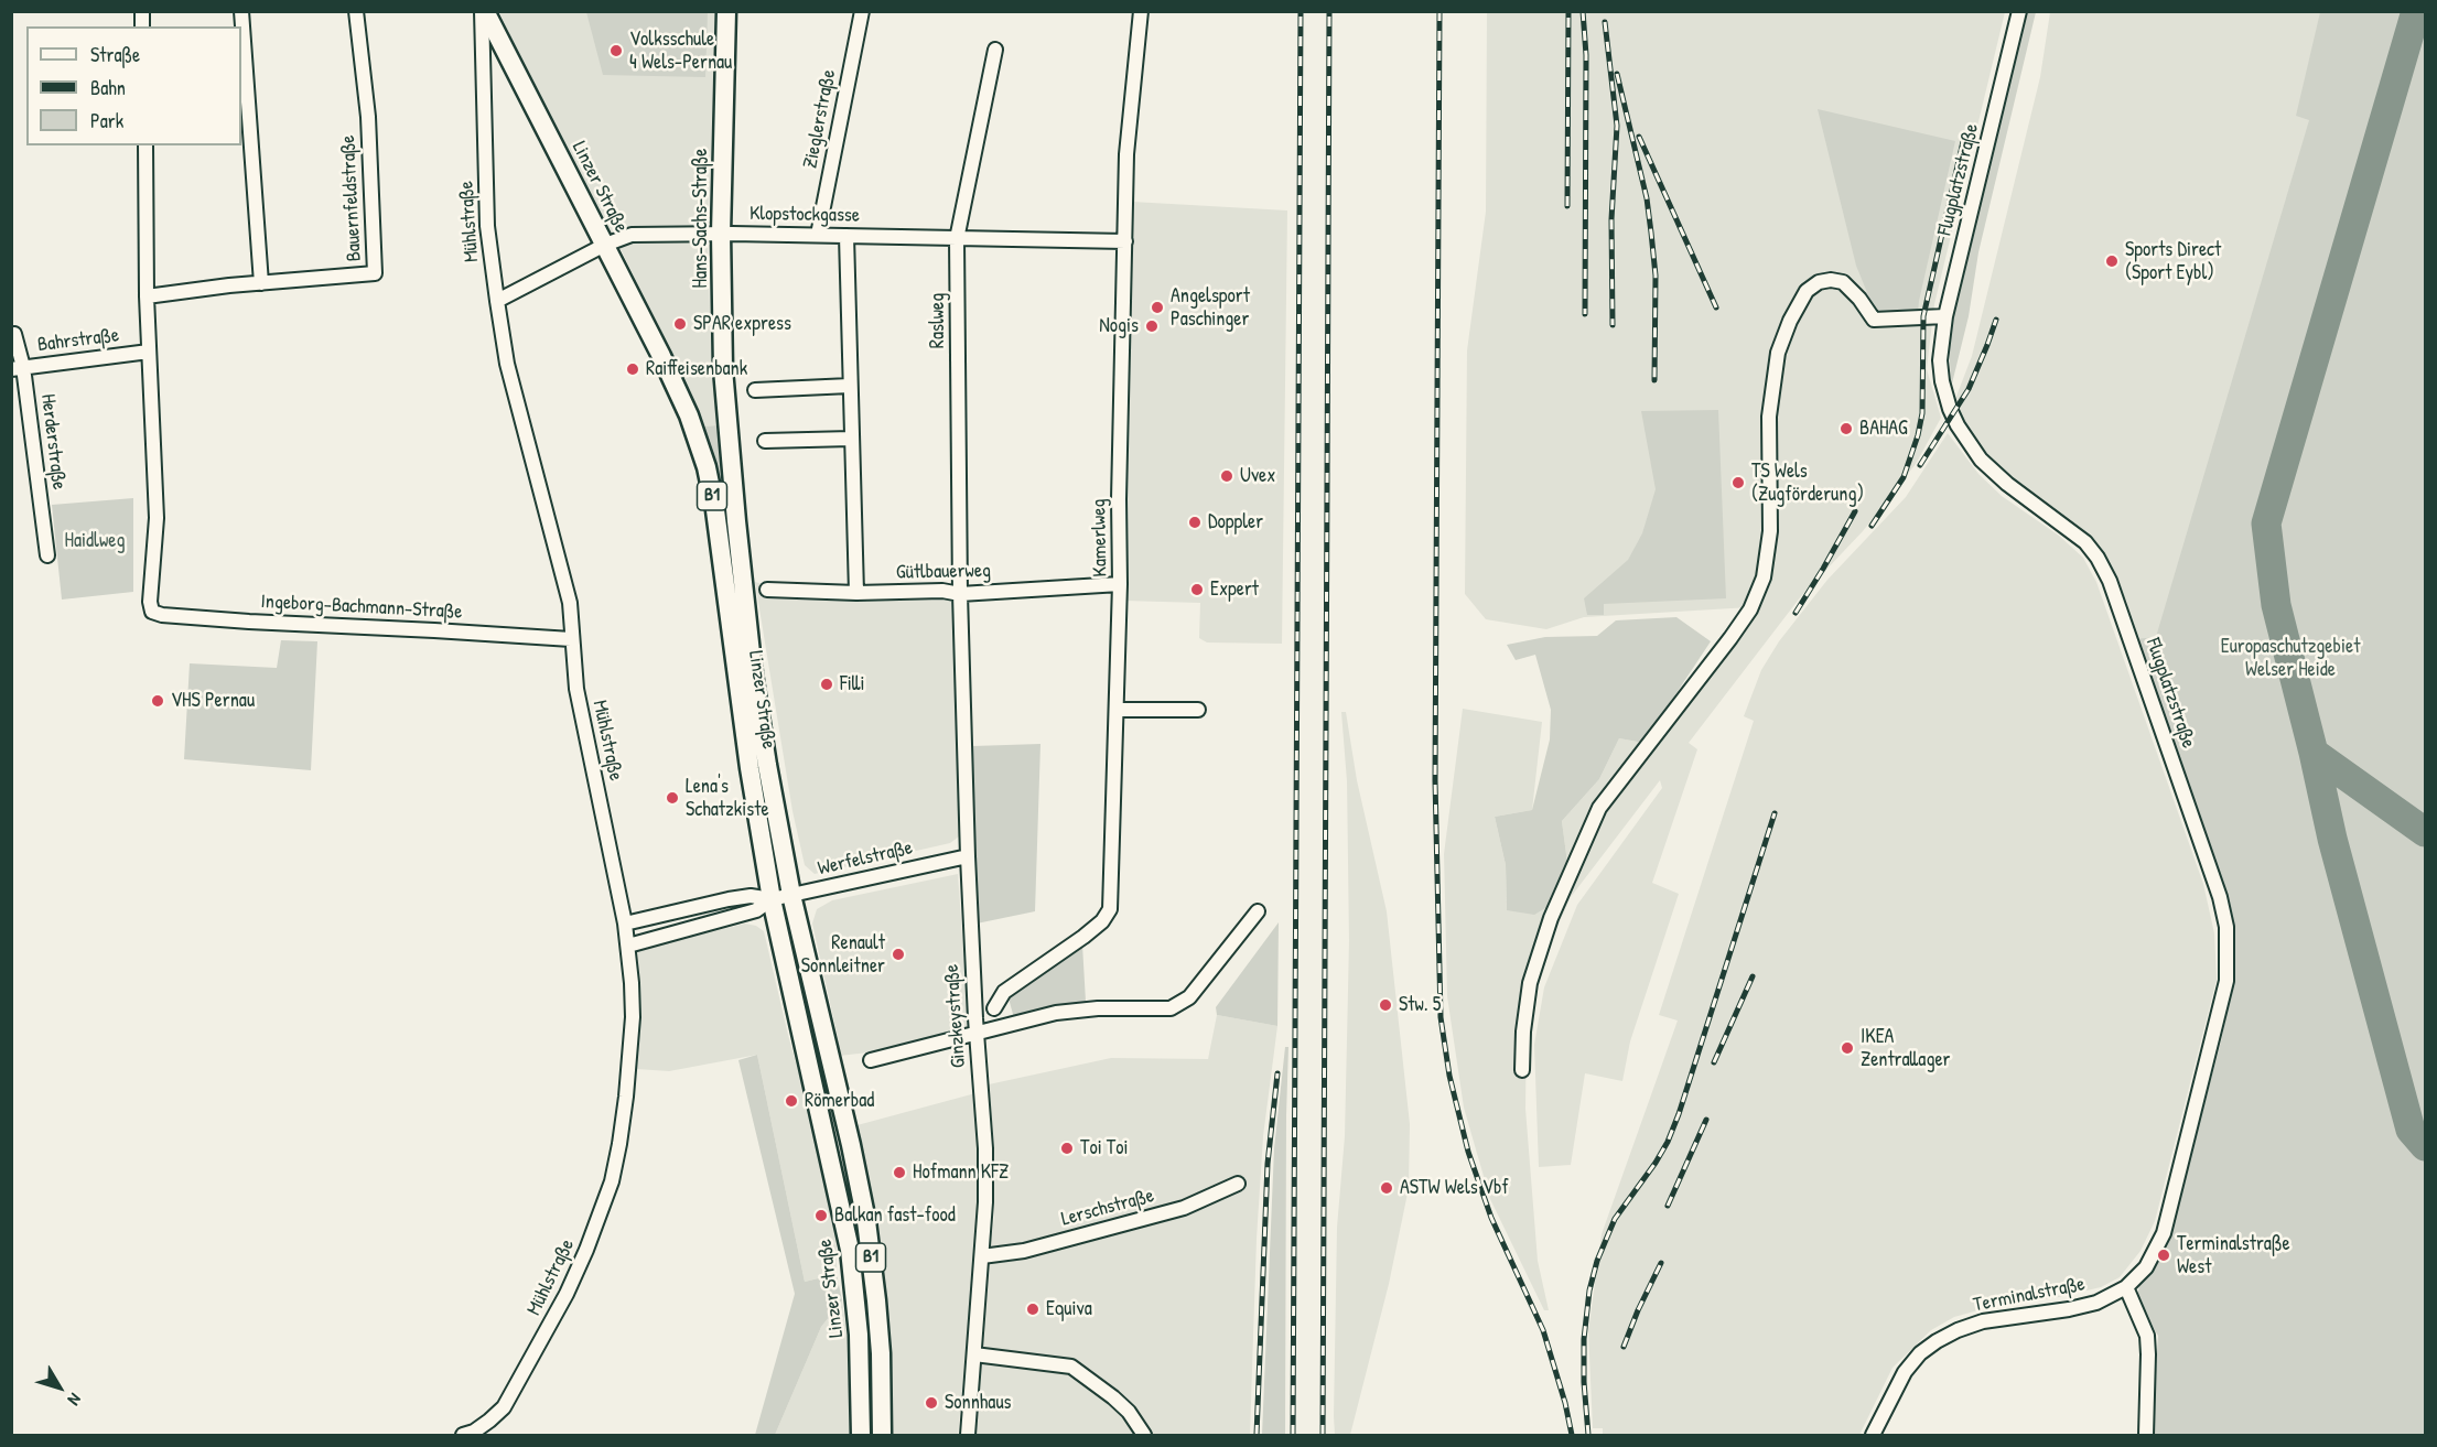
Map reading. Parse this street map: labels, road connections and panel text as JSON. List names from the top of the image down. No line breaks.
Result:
{"streets":{"main road":["Linzer Straße","Hans-Sachs-Straße","B1"],"street":["Zieglerstraße","Flugplatzstraße","Bauernfeldstraße","Klopstockgasse","Mühlstraße","Raslweg","Bahrstraße","Herderstraße","Kamerlweg","Gütlbauerweg","Ingeborg-Bachmann-Straße","Werfelstraße","Ginzkeystraße","Lerschstraße","Terminalstraße"]},"crossings":[["Zieglerstraße","Klopstockgasse"],["Flugplatzstraße","Terminalstraße"],["Linzer Straße","Klopstockgasse"],["Linzer Straße","Hans-Sachs-Straße"],["Linzer Straße","Mühlstraße"],["Linzer Straße","Werfelstraße"],["Klopstockgasse","Hans-Sachs-Straße"],["Klopstockgasse","Mühlstraße"],["Klopstockgasse","Raslweg"],["Klopstockgasse","Kamerlweg"],["Mühlstraße","Ingeborg-Bachmann-Straße"],["Mühlstraße","Werfelstraße"],["Raslweg","Gütlbauerweg"],["Raslweg","Ginzkeystraße"],["Bahrstraße","Herderstraße"],["Bahrstraße","Ingeborg-Bachmann-Straße"],["Kamerlweg","Gütlbauerweg"],["Gütlbauerweg","Ginzkeystraße"],["Werfelstraße","Ginzkeystraße"],["Ginzkeystraße","Lerschstraße"]],"parks":["Haidlweg","Europaschutzgebiet Welser Heide"],"places":["Volksschule 4 Wels-Pernau","Sports Direct (Sport Eybl)","Angelsport Paschinger","SPAR express","Nogis","Raiffeisenbank","BAHAG","Uvex","TS Wels (Zugförderung)","Doppler","Expert","Filli","VHS Pernau","Lena's Schatzkiste","Renault Sonnleitner","Stw. 5","IKEA Zentrallager","Römerbad","Toi Toi","Hofmann KFZ","ASTW Wels Vbf","Balkan fast-food","Terminalstraße West","Equiva","Sonnhaus"],"legend":["Straße","Bahn","Park"],"north":"bottom right"}
